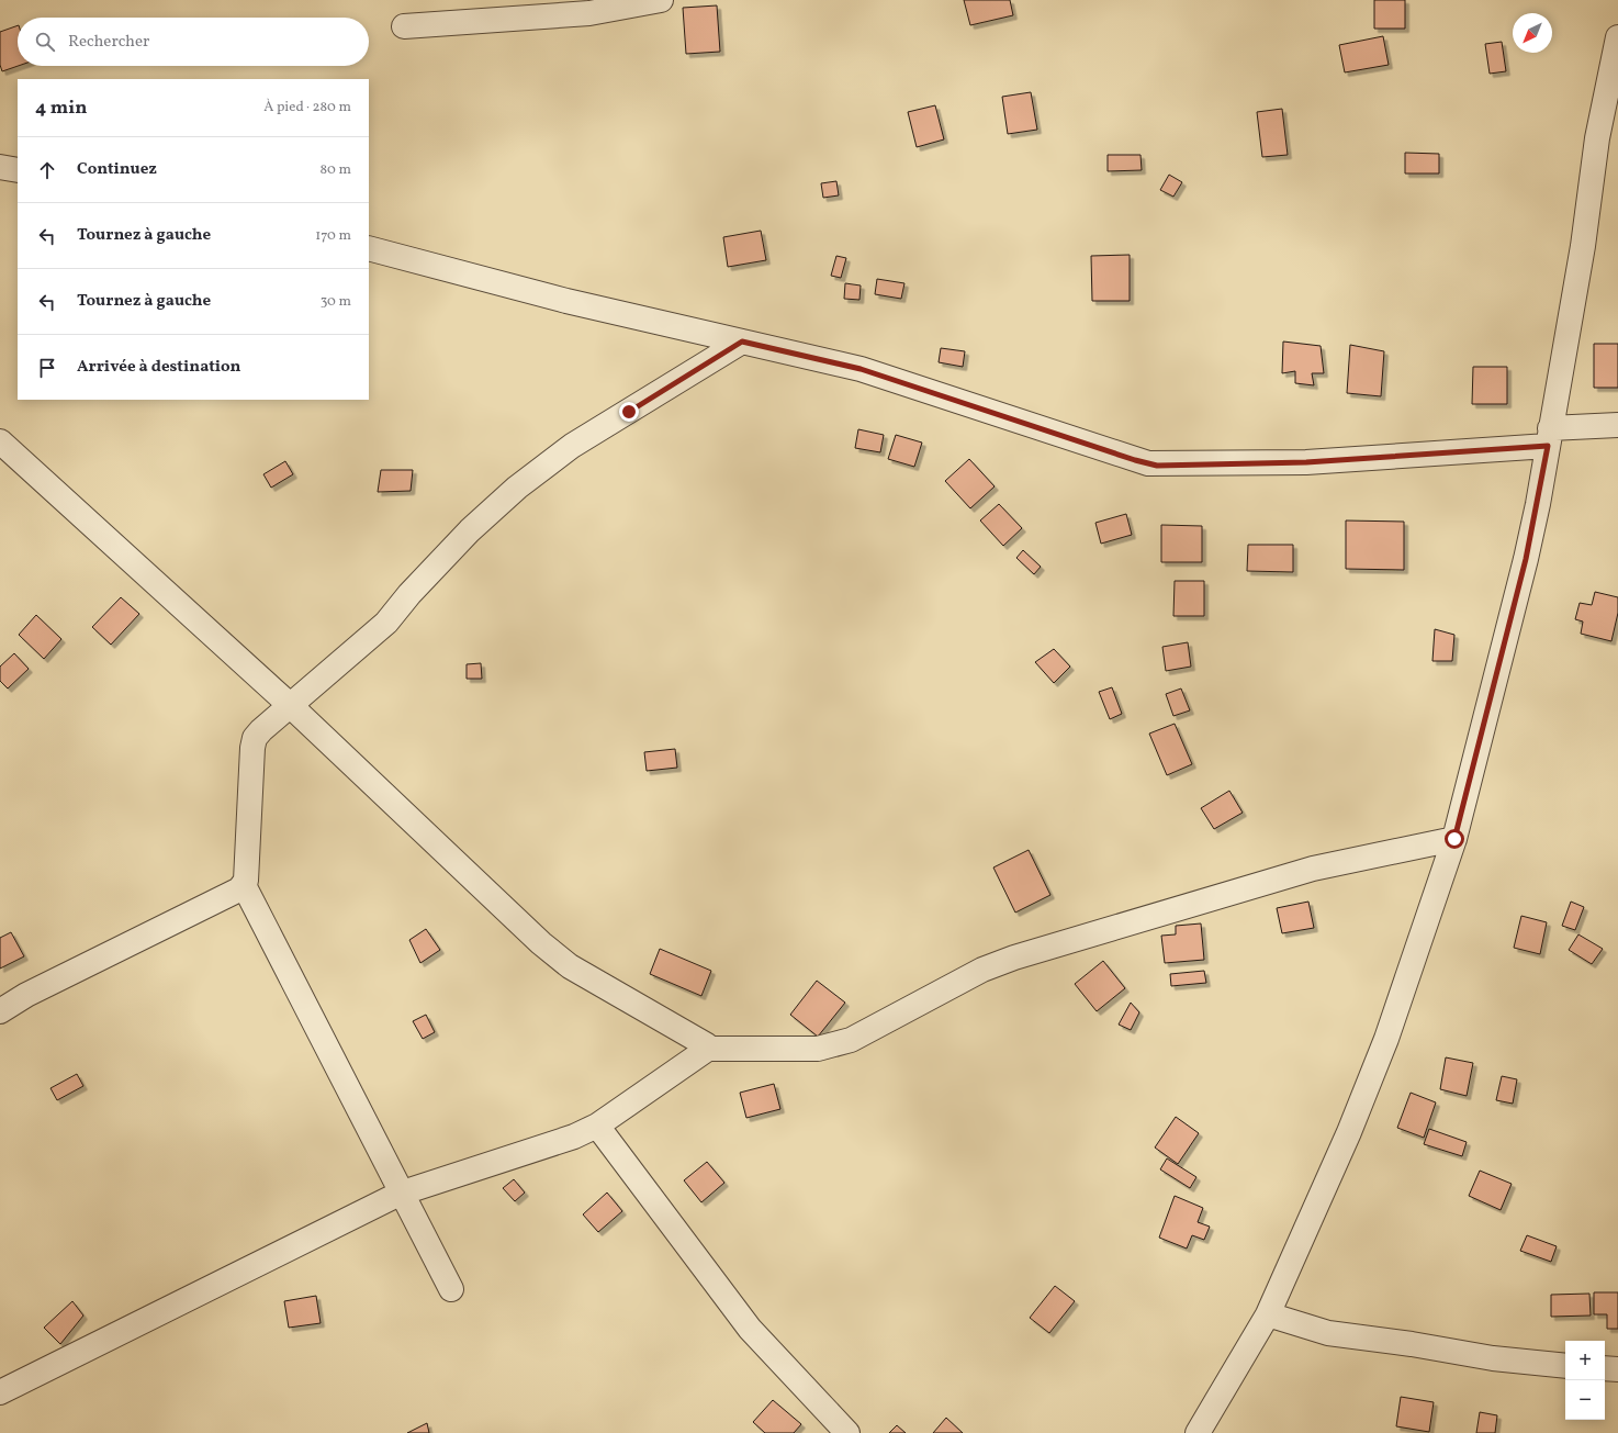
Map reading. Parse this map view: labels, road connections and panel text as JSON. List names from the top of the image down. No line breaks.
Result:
{"north":"bottom left","page":{"search":"Rechercher","heading":["4 min","À pied · 280 m"],"list":[["Continuez","80 m"],["Tournez à gauche","170 m"],["Tournez à gauche","30 m"],"Arrivée à destination"],"map_buttons":["+","−"]}}
